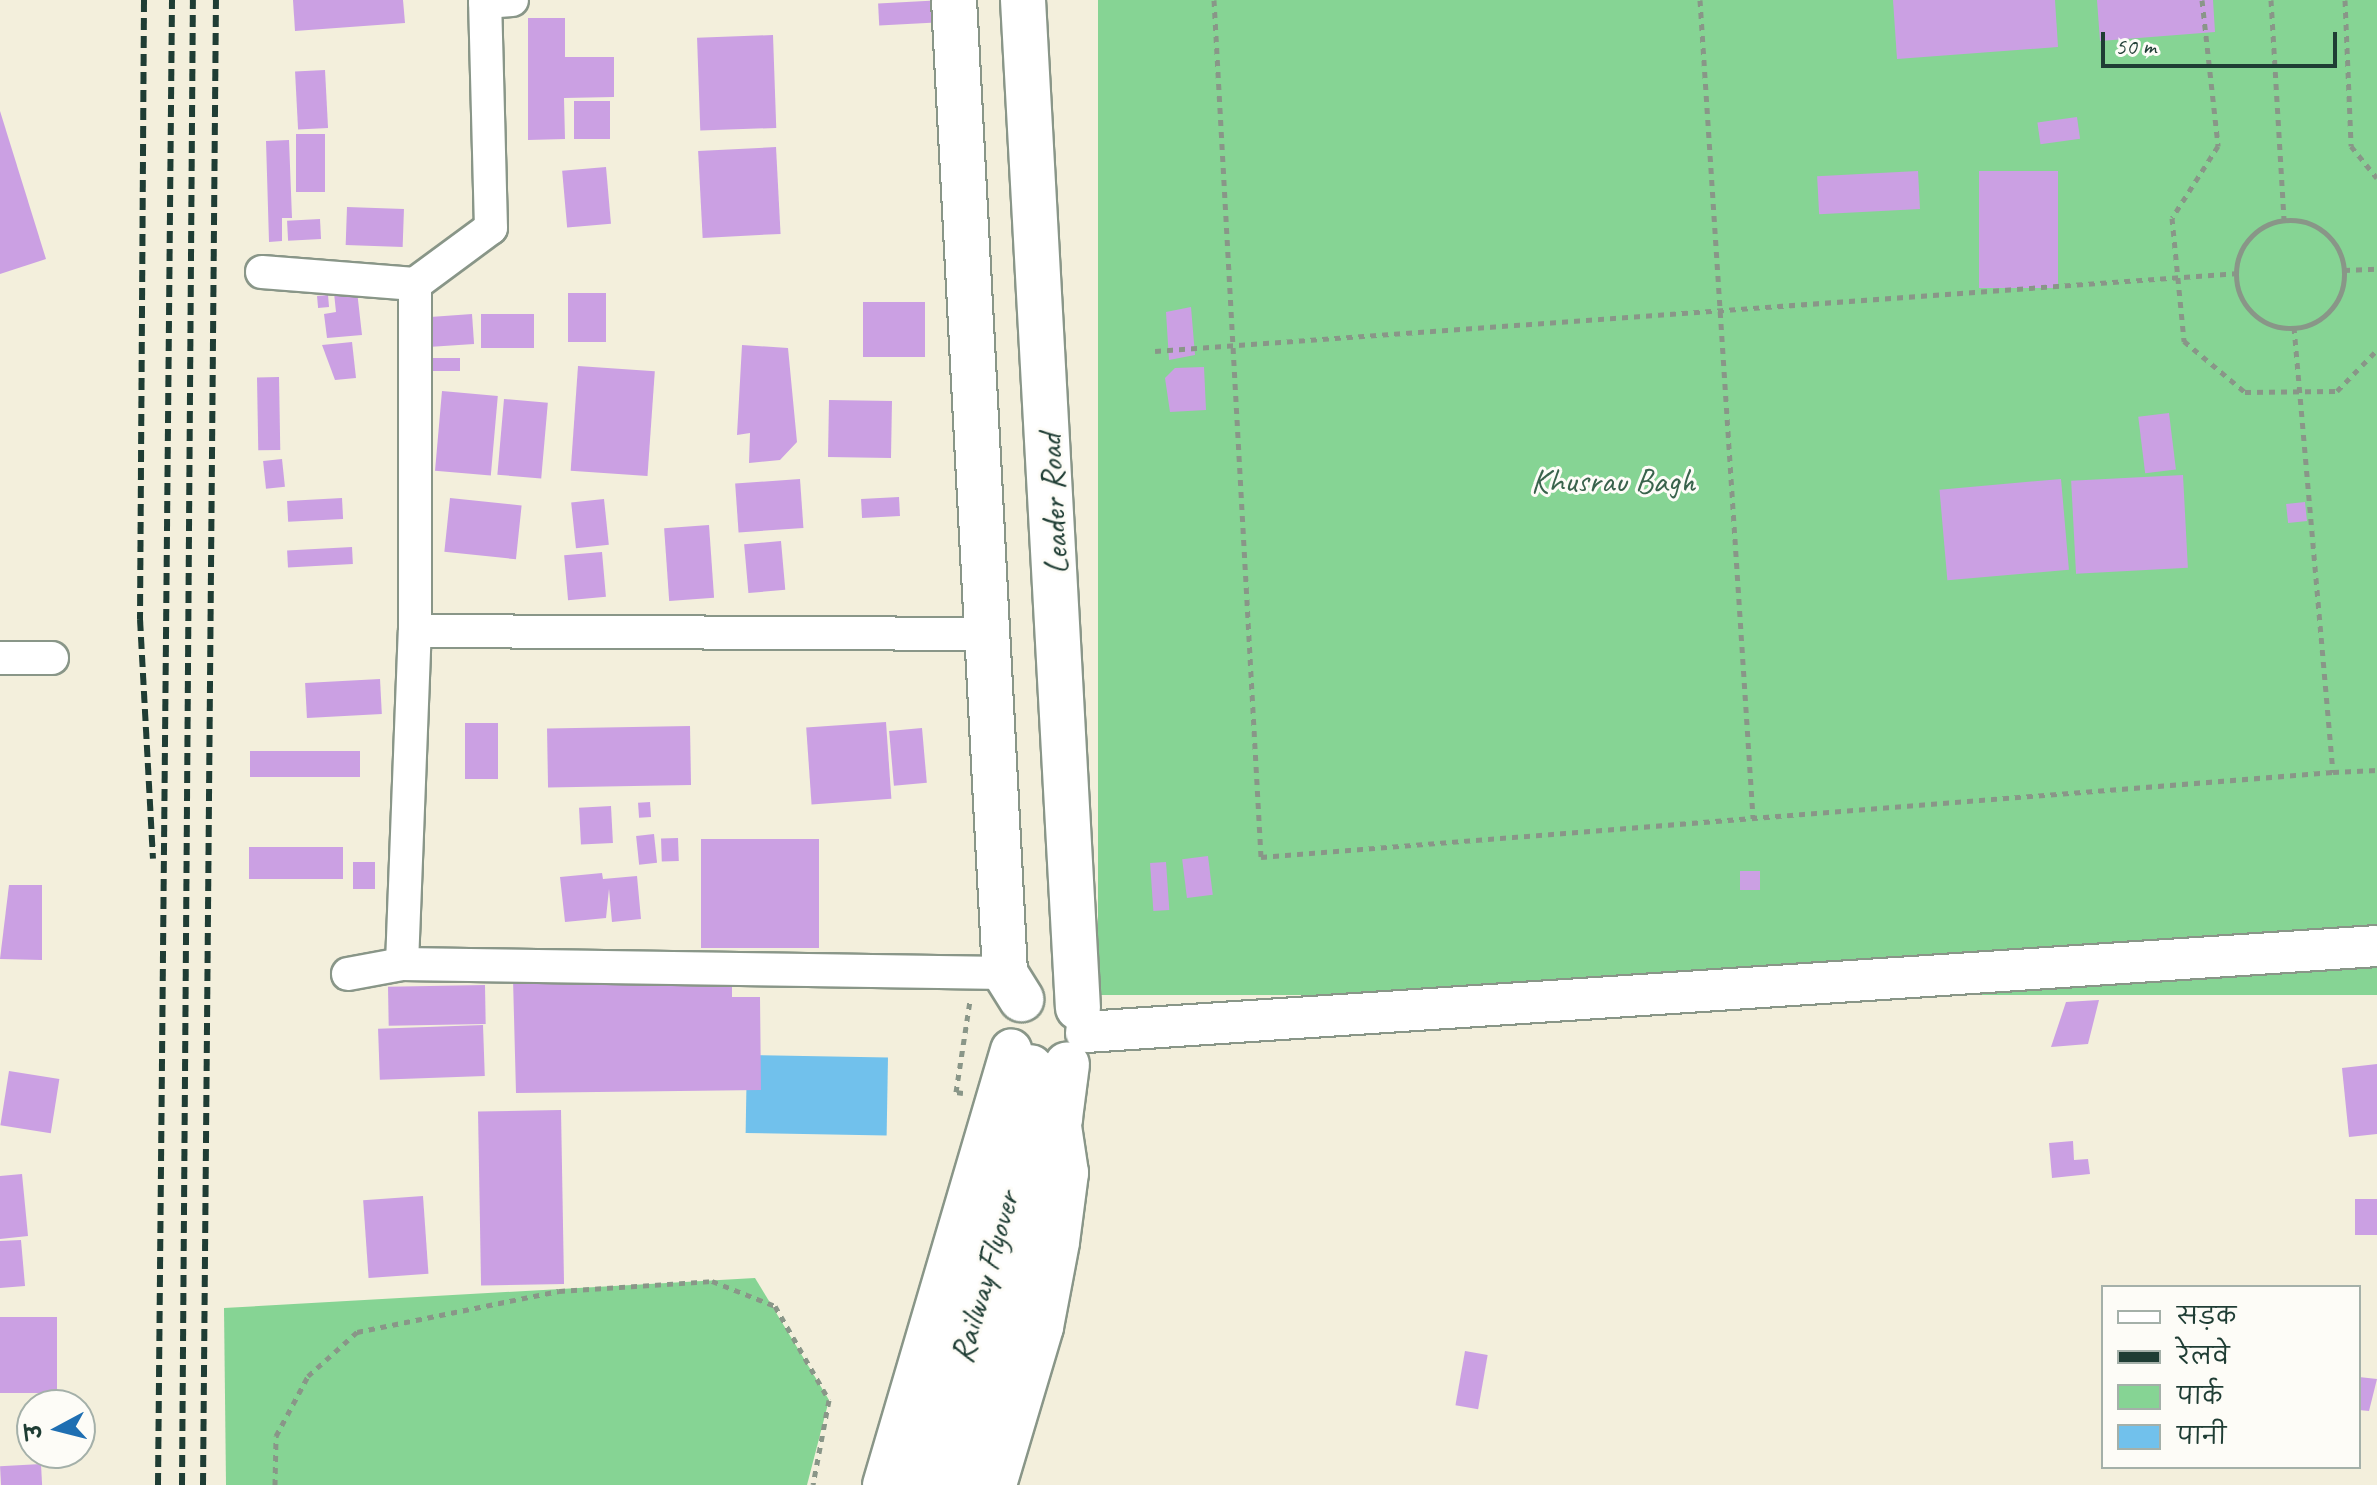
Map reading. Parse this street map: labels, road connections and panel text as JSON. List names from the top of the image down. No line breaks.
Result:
{"streets":{"main road":["Leader Road","Railway Flyover"]},"crossings":[["Leader Road","Railway Flyover"]],"parks":["Khusrau Bagh"],"legend":["सड़क","रेलवे","पार्क","पानी"],"scale_bar":"50 m","north":"left"}
